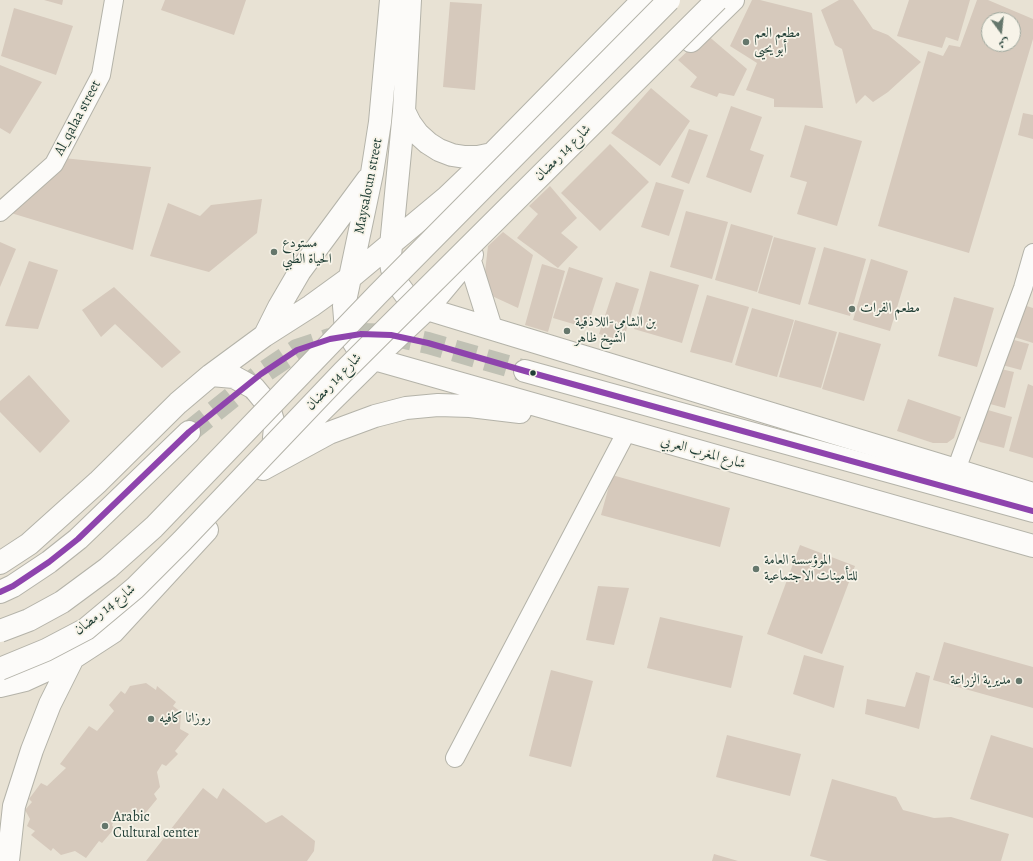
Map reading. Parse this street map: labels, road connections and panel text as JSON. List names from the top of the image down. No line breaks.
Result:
{"streets":{"main road":["شارع 14 رمضان","Maysaloun street","شارع المغرب العربي"],"street":["Al_qalaa street"]},"crossings":[["Maysaloun street","شارع المغرب العربي"]],"places":["مطعم العم أبو يحيى","مستودع الحياة الطبي","مطعم الفرات","بن الشامي-اللاذقية الشيخ ظاهر","الموؤسسة العامة للتأمينات الاجتماعية","مديرية الزراعة","روزانا كافيه","Arabic Cultural center"],"north":"bottom"}
